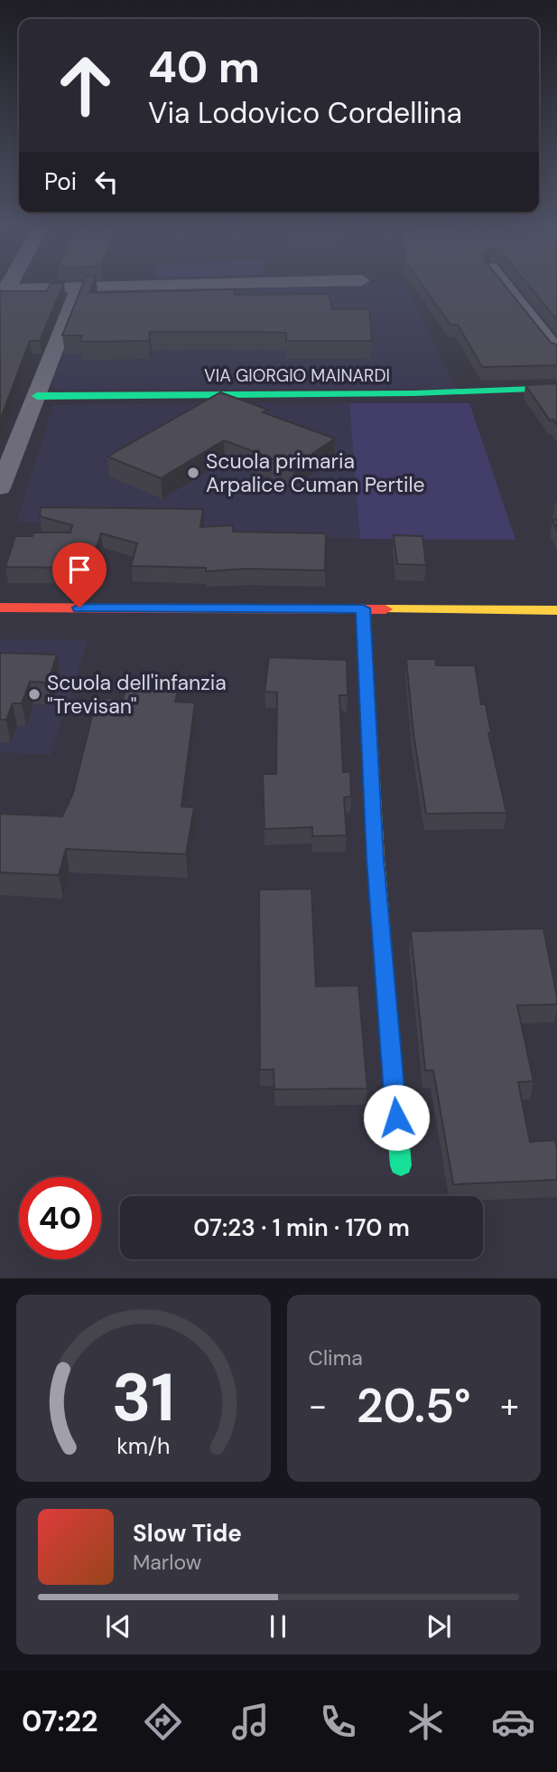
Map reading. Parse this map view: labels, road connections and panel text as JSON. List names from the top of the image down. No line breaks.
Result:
{"streets":{"street":["VIA GIORGIO MAINARDI"]},"places":["Scuola primaria Arpalice Cuman Pertile","Scuola dell'infanzia \"Trevisan\""],"page":{"turn":["40 m","Via Lodovico Cordellina"],"then":"Poi","limit":"40","trip":"07:23 · 1 min · 170 m","tile":"Clima","heat":["−","20.5°","+"],"song":["Slow Tide","Marlow"],"tabs":"07:22","gauge":["31","km/h"]}}
